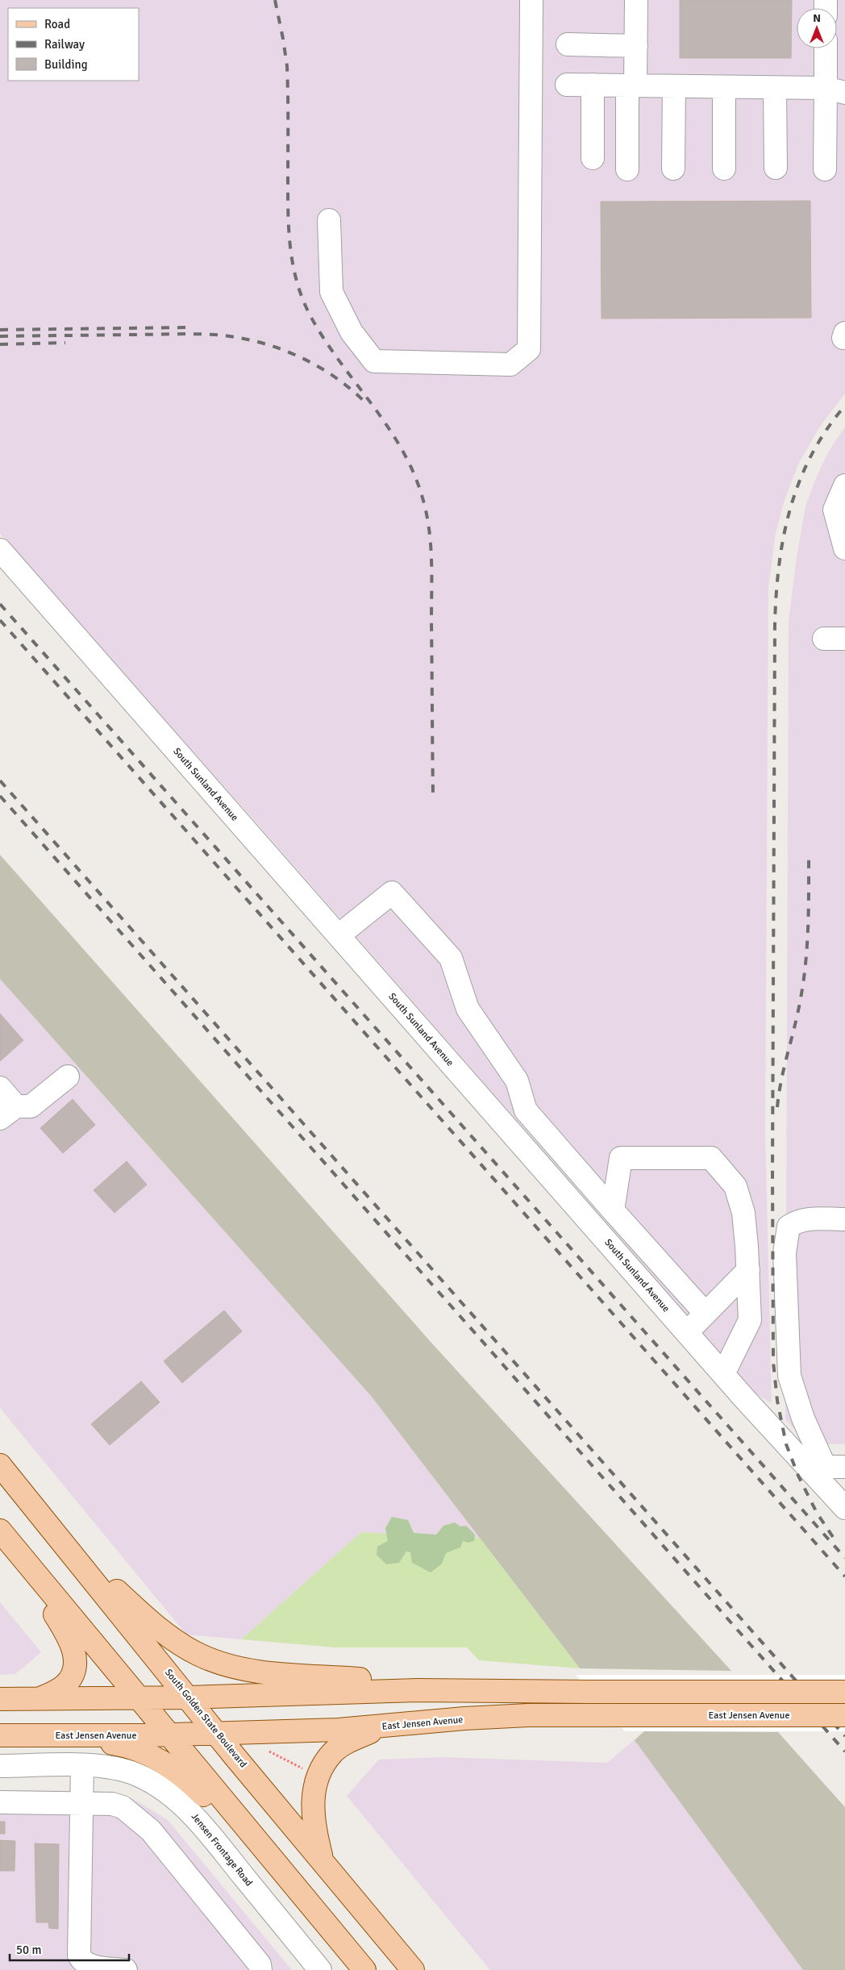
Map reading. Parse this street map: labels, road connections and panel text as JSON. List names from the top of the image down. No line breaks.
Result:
{"streets":{"main road":["East Jensen Avenue","South Golden State Boulevard"],"street":["South Sunland Avenue","Jensen Frontage Road"]},"crossings":[["East Jensen Avenue","South Golden State Boulevard"]],"legend":["Road","Railway","Building"],"scale_bar":"50 m","north":"top"}
